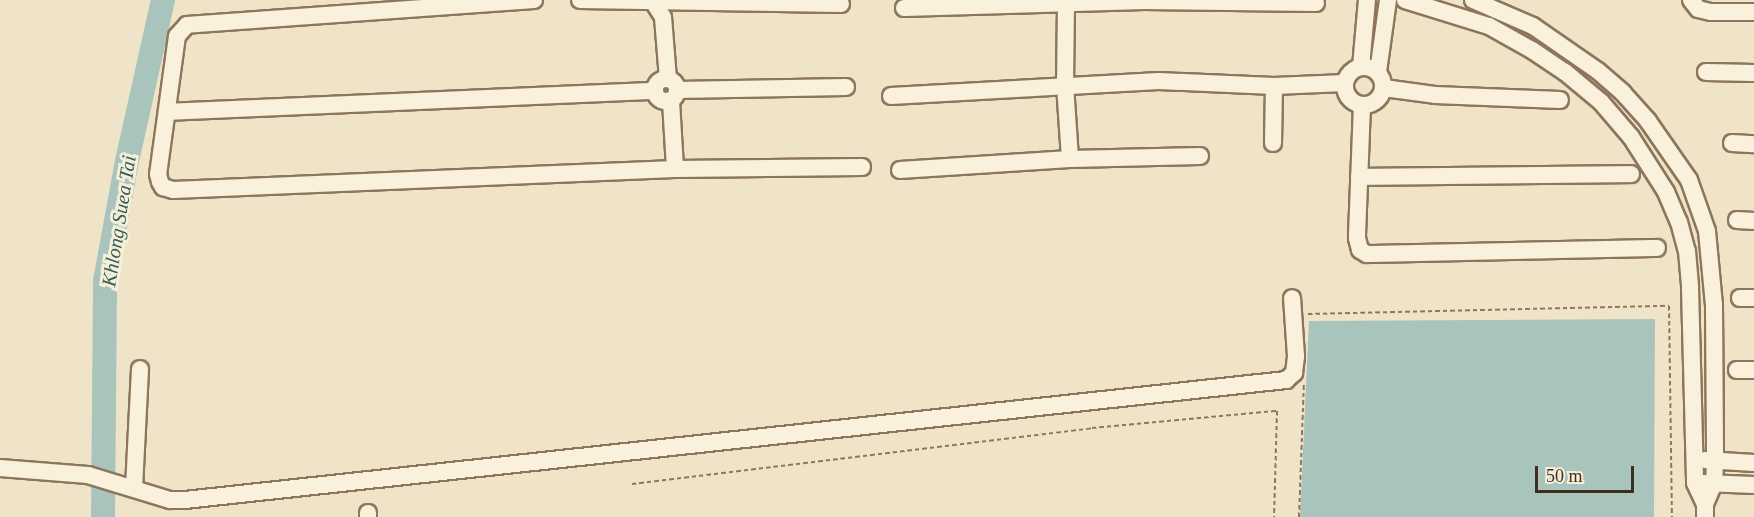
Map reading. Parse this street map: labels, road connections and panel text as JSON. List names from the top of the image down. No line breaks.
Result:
{"water":["Khlong Suea Tai"],"scale_bar":"50 m"}
